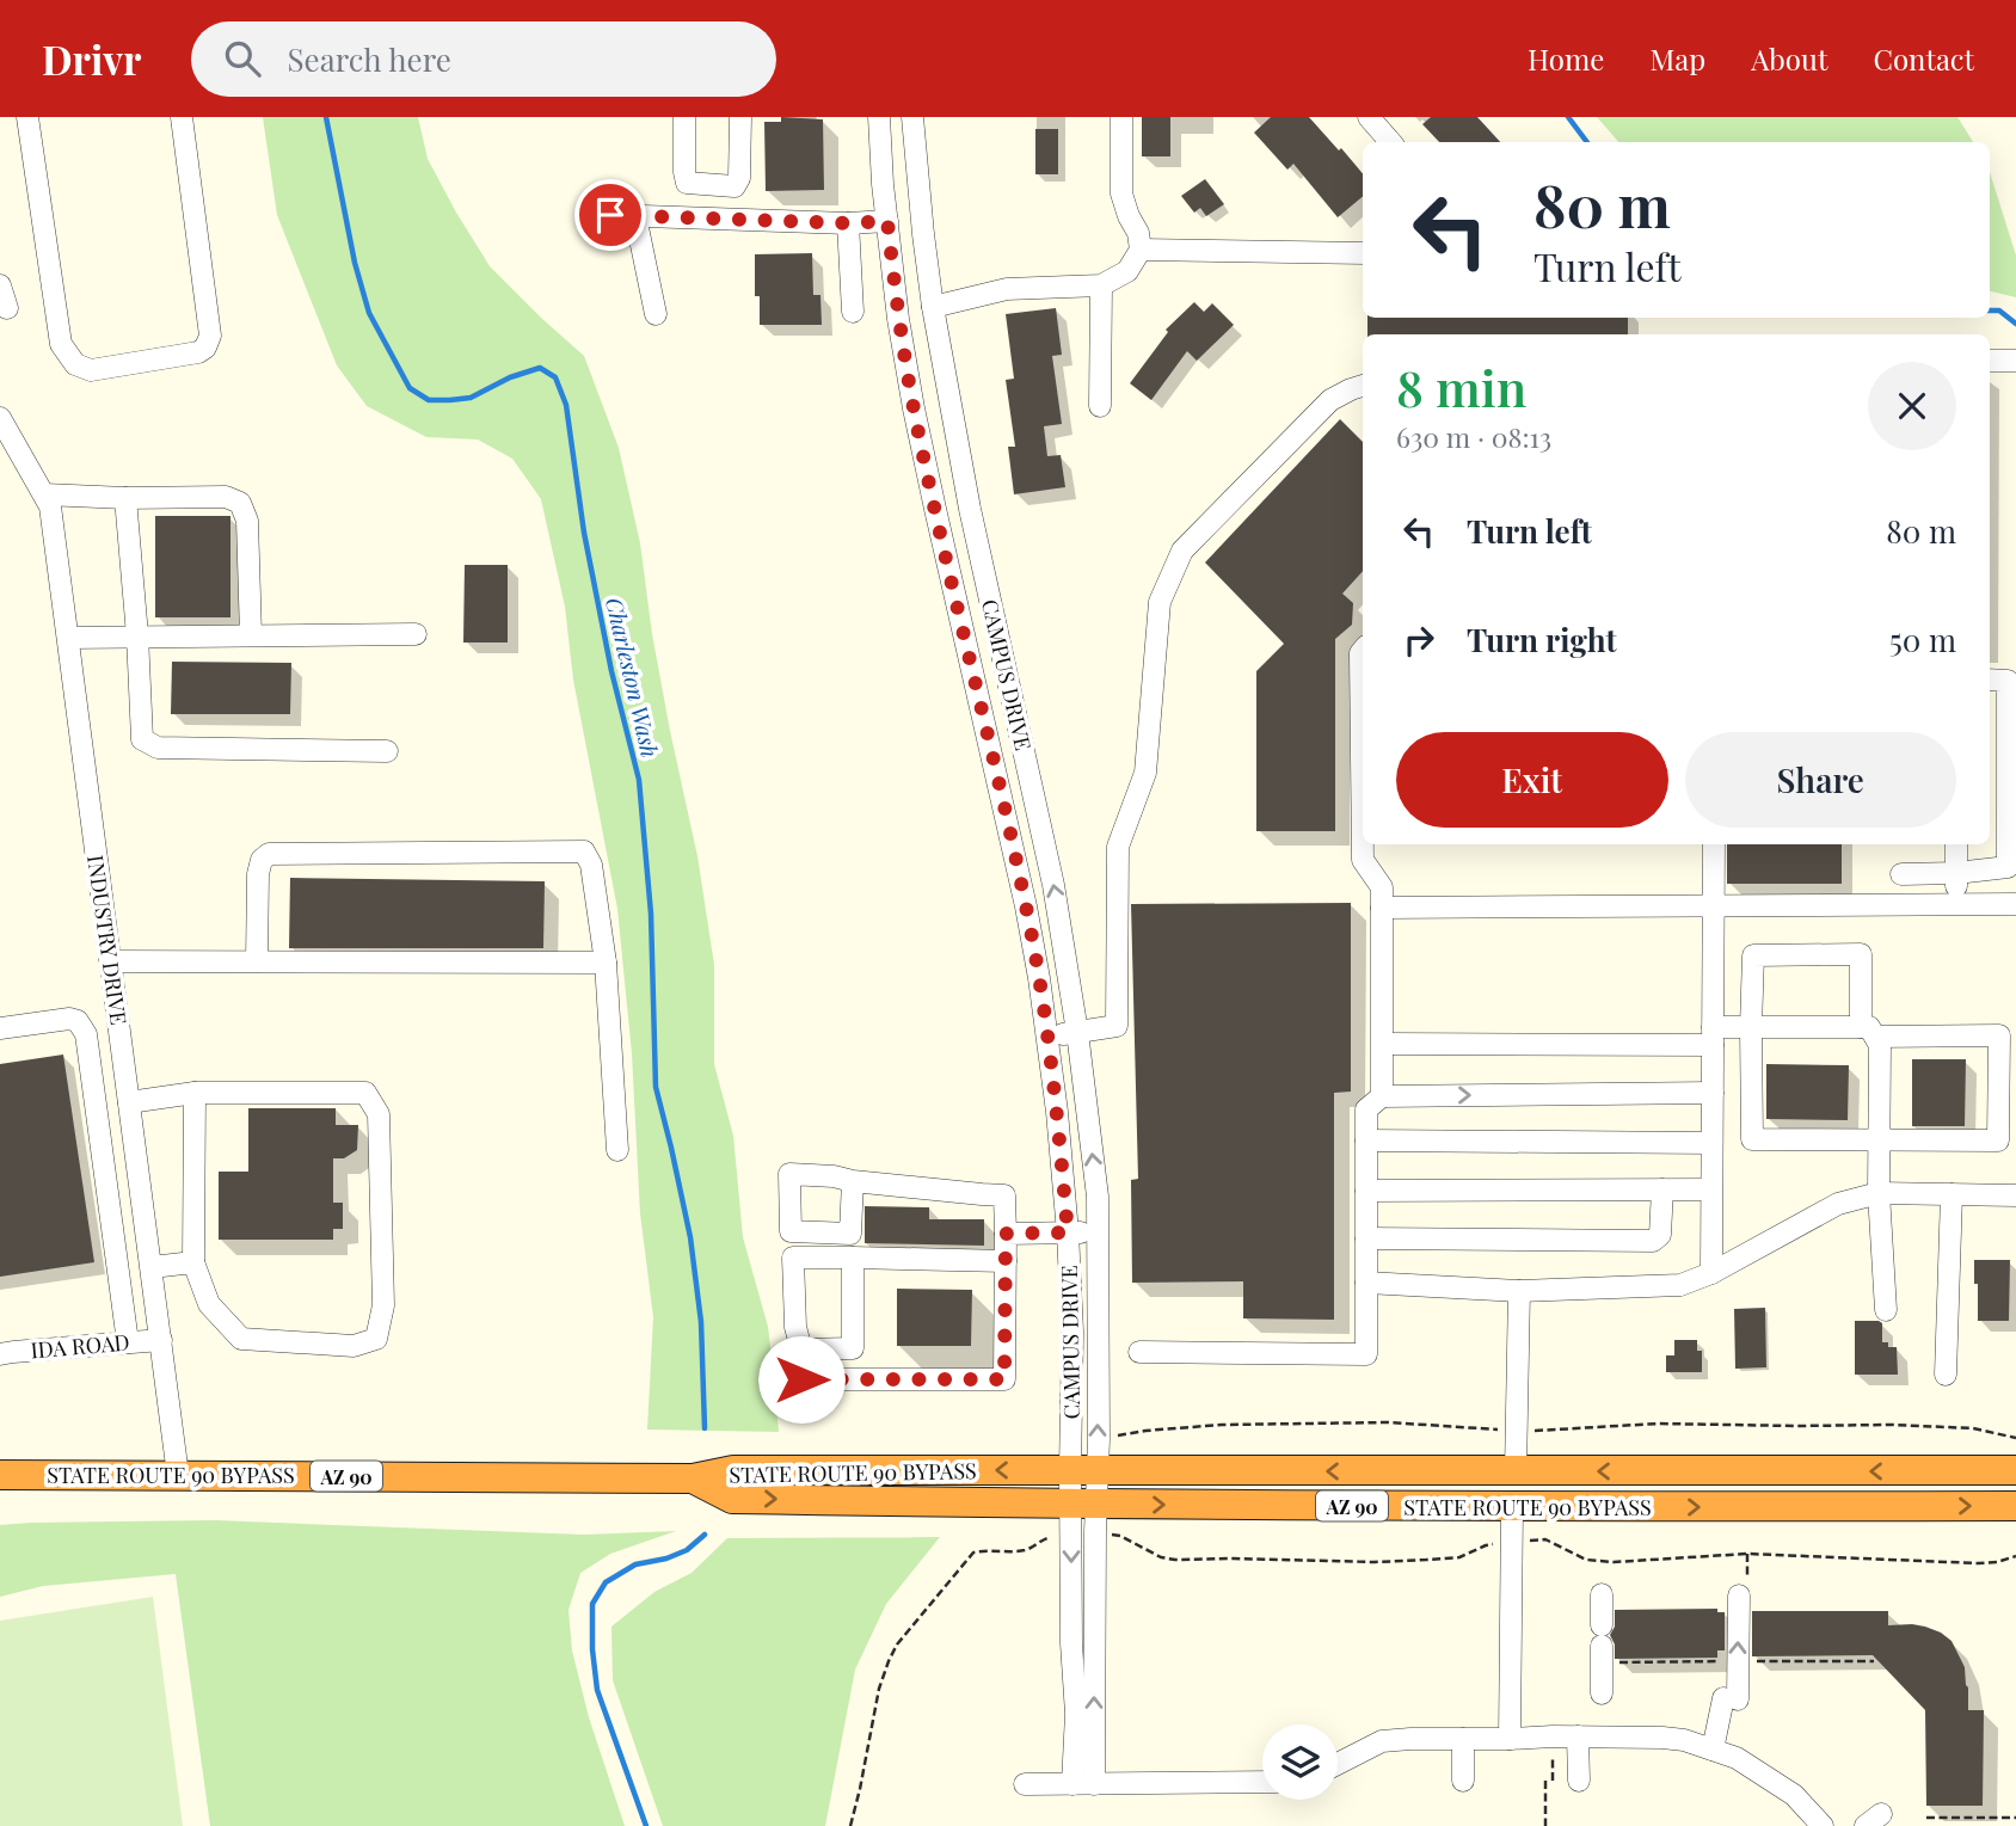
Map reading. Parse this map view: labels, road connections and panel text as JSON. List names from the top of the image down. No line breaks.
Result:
{"streets":{"highway":["STATE ROUTE 90 BYPASS","AZ 90"],"street":["CAMPUS DRIVE","INDUSTRY DRIVE","IDA ROAD"]},"crossings":[["CAMPUS DRIVE","STATE ROUTE 90 BYPASS"],["INDUSTRY DRIVE","IDA ROAD"],["INDUSTRY DRIVE","STATE ROUTE 90 BYPASS"]],"water":["Charleston Wash"],"page":{"header":"Drivr","search":"Search here","nav":["Home","Map","About","Contact"],"turn":["80 m","Turn left"],"heading":["8 min","630 m · 08:13"],"list":[{"name":"Turn left","value":"80 m"},{"name":"Turn right","value":"50 m"}],"buttons":["Exit","Share"]}}
